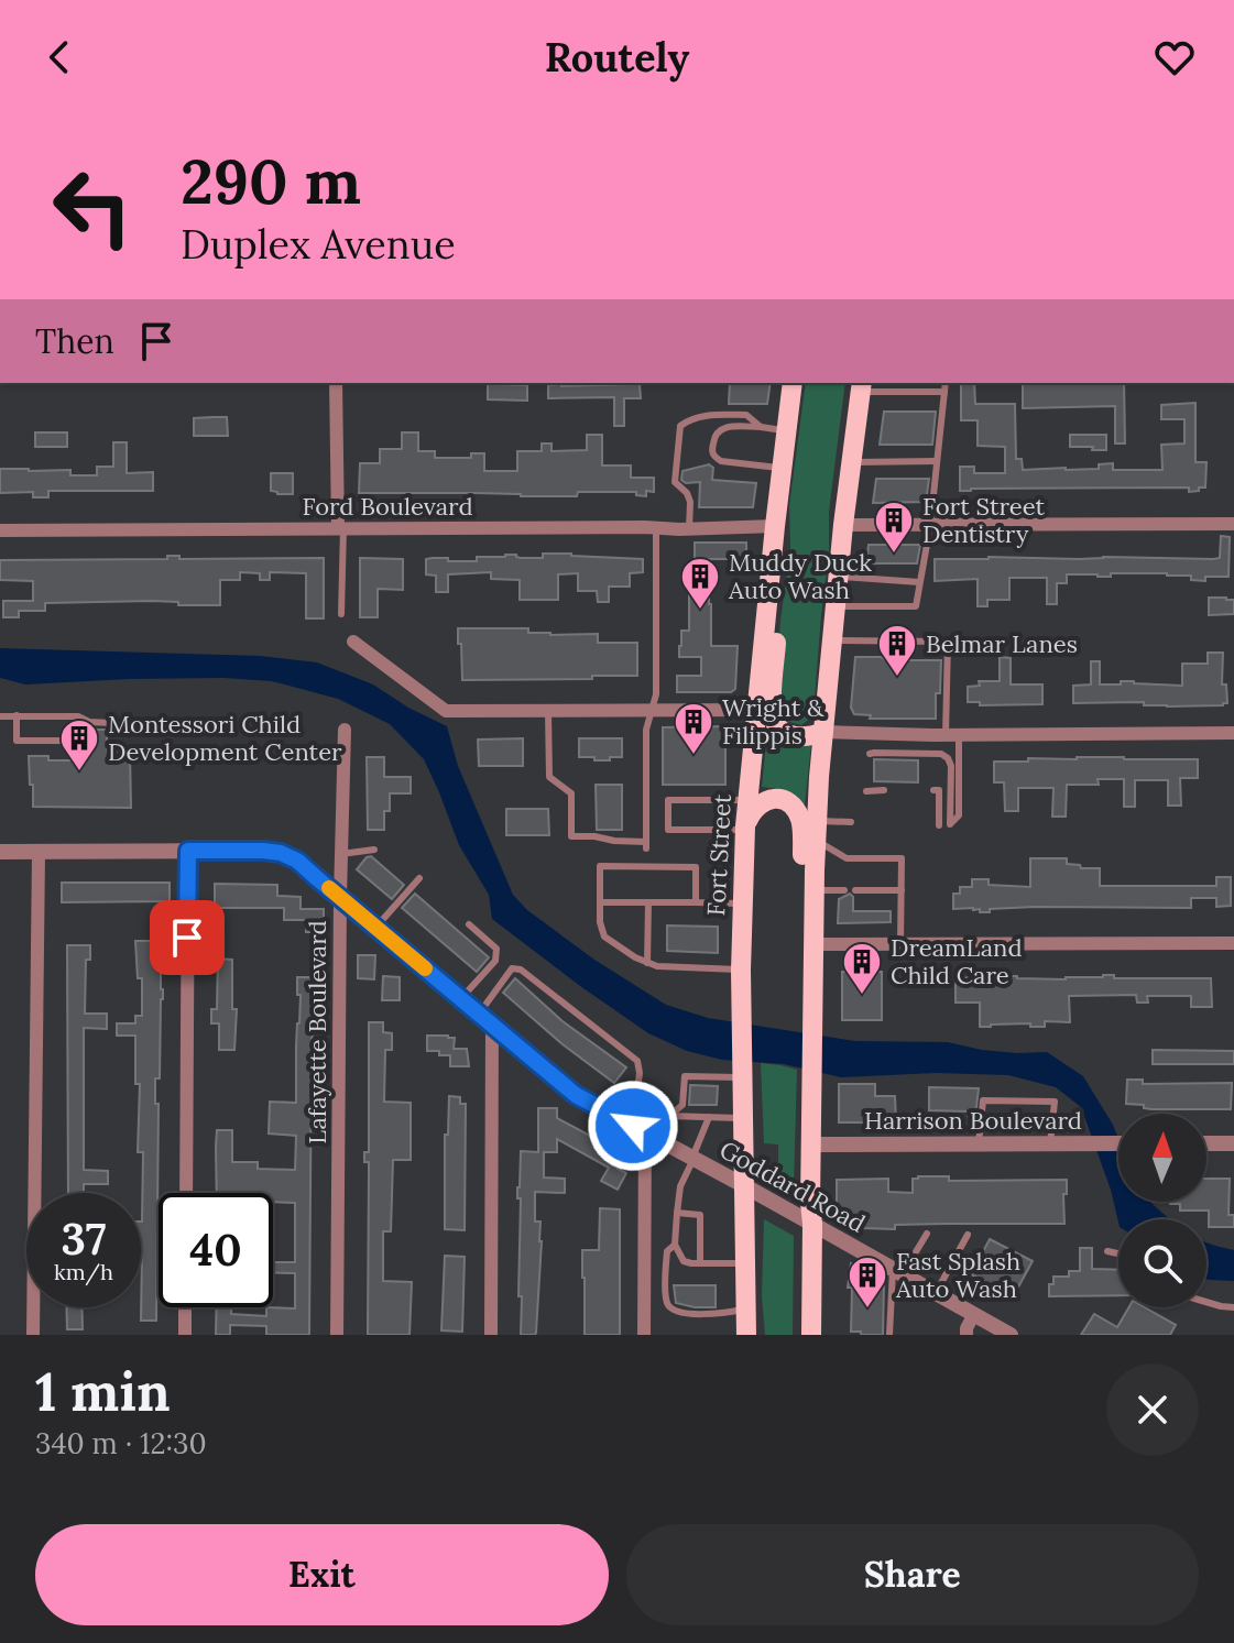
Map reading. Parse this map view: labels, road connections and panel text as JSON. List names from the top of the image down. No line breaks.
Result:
{"streets":{"main road":["Fort Street"],"street":["Ford Boulevard","Lafayette Boulevard","Harrison Boulevard","Goddard Road"]},"crossings":[["Ford Boulevard","Fort Street"],["Fort Street","Goddard Road"],["Lafayette Boulevard","Goddard Road"]],"places":{"building":["Fort Street Dentistry","Muddy Duck Auto Wash","Belmar Lanes","Wright & Filippis","Montessori Child Development Center","DreamLand Child Care","Fast Splash Auto Wash"]},"north":"top","page":{"header":"Routely","turn":["290 m","Duplex Avenue"],"then":"Then","speed":"37 km/h","limit":"40","heading":["1 min","340 m · 12:30"],"buttons":["Exit","Share"]}}
